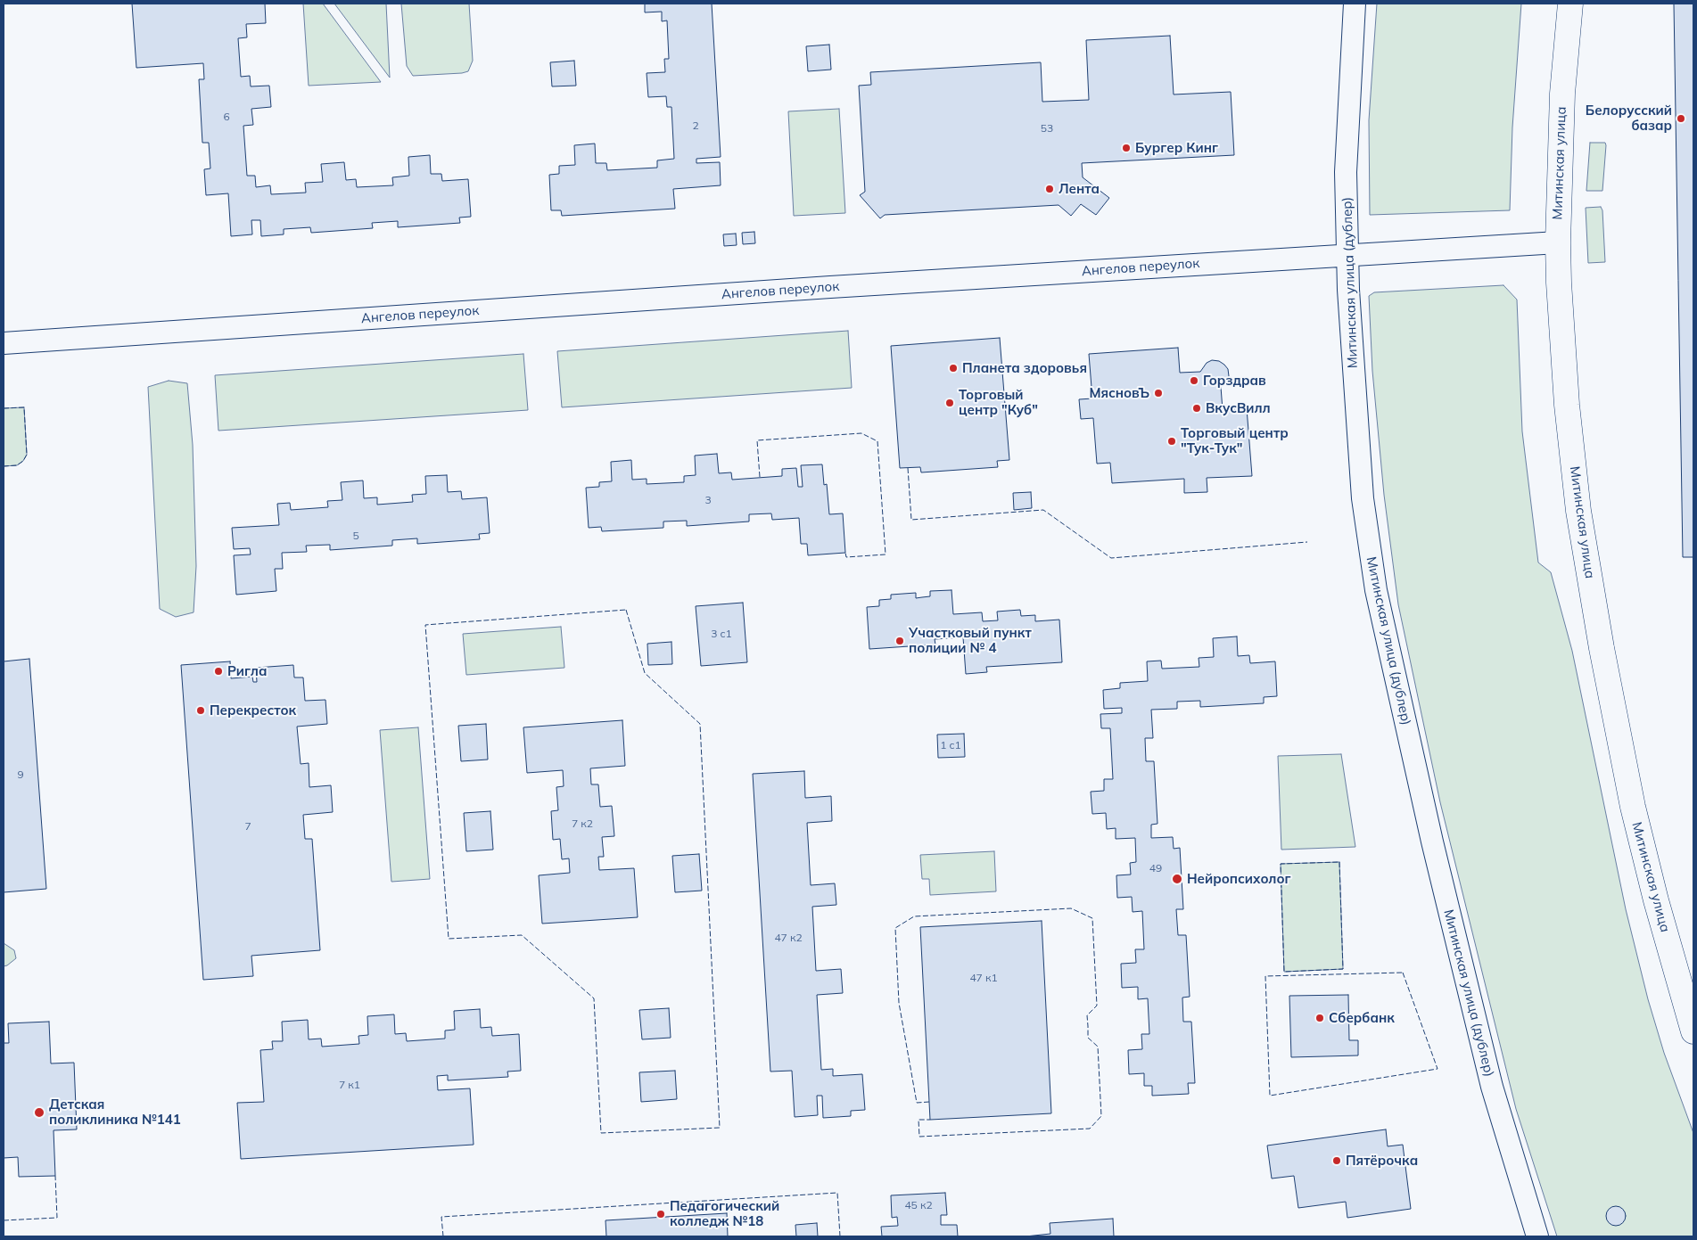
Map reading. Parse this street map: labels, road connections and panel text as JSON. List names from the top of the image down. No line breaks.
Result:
{"streets":{"main road":["Митинская улица"],"street":["Ангелов переулок","Митинская улица (дублер)"]},"crossings":[["Митинская улица","Ангелов переулок"],["Ангелов переулок","Митинская улица (дублер)"]],"places":["Белорусский базар","Бургер Кинг","Лента","Планета здоровья","Горздрав","МясновЪ","Торговый центр \"Куб\"","ВкусВилл","Торговый центр \"Тук-Тук\"","Участковый пункт полиции № 4","Ригла","Перекресток","Нейропсихолог","Сбербанк","Детская поликлиника №141","Пятёрочка","Педагогический колледж №18"],"house_numbers":["6","2","53","3","5","3 с1","1 с1","9","7 к2","7","49","47 к2","47 к1","7 к1","45 к2"]}
